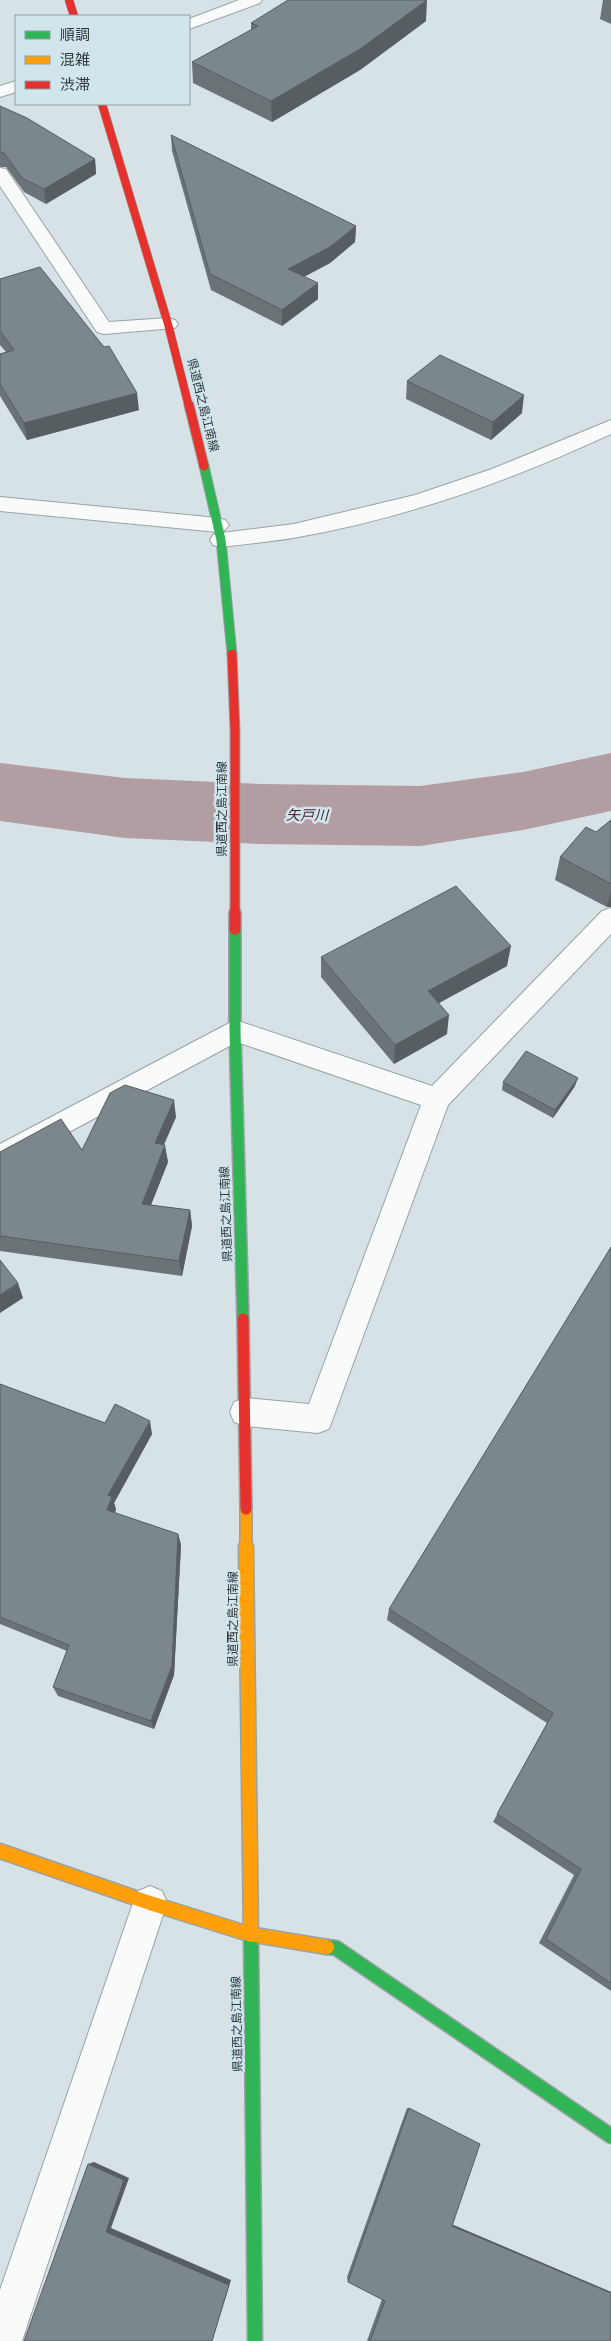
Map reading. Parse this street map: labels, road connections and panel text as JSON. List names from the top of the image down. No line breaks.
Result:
{"streets":{"main road":["県道西之島江南線"]},"water":["矢戸川"],"legend":["順調","混雑","渋滞"]}
